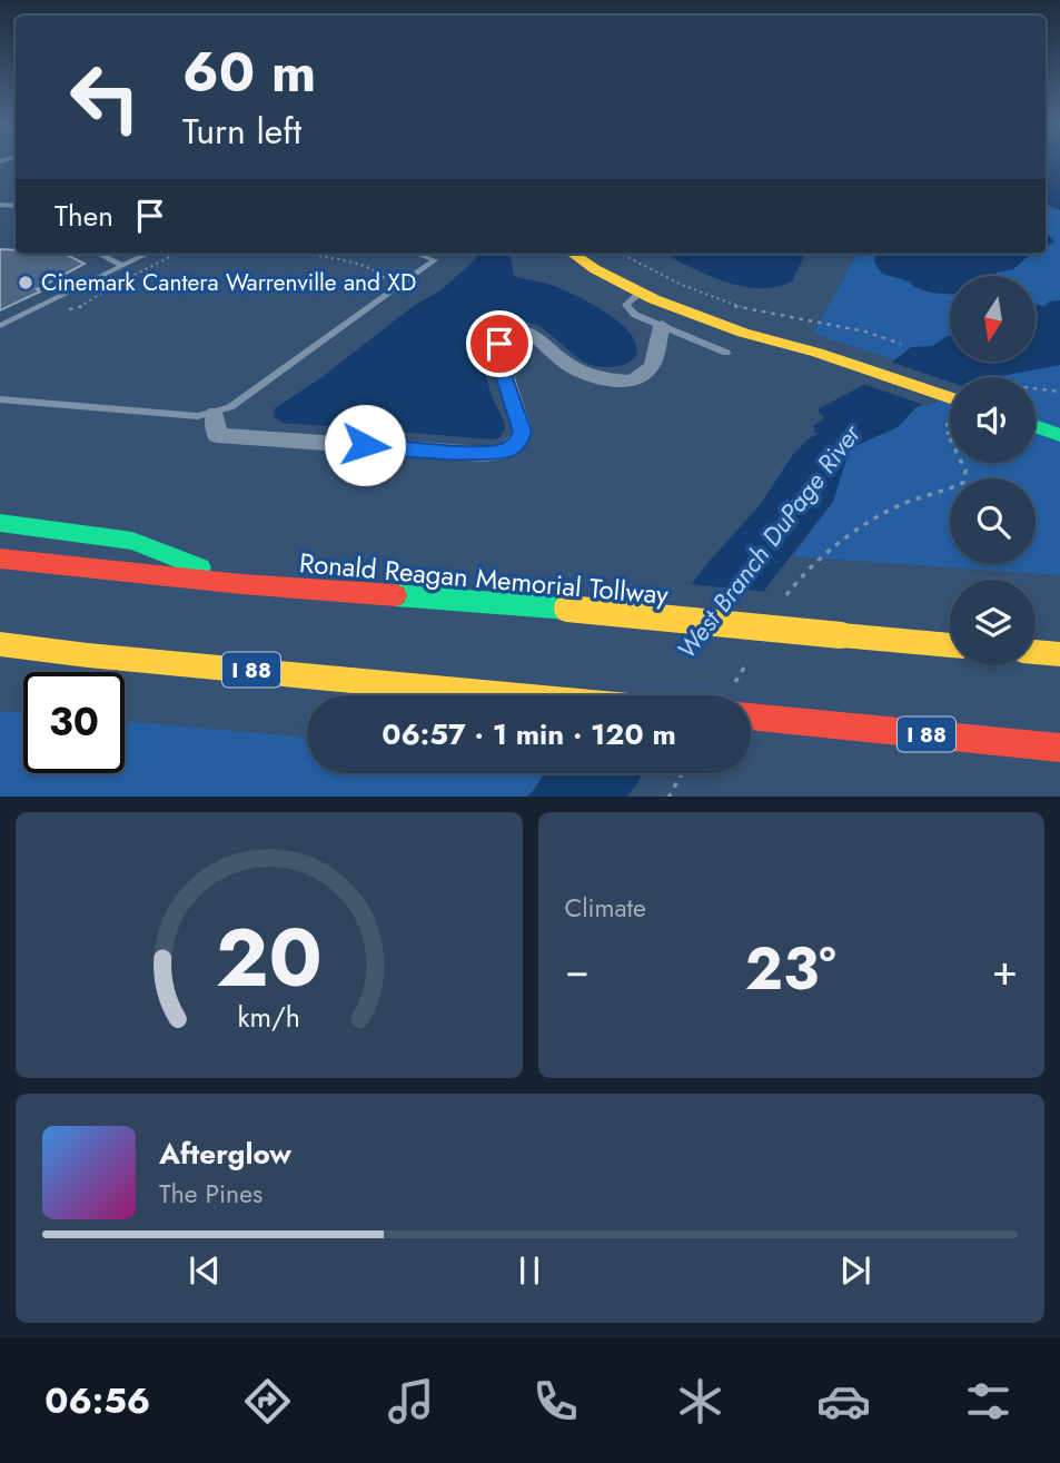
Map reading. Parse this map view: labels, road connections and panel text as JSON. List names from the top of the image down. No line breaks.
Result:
{"streets":{"main road":["Ronald Reagan Memorial Tollway","I 88"]},"water":["West Branch DuPage River"],"places":["Cinemark Cantera Warrenville and XD"],"north":"bottom","page":{"turn":["60 m","Turn left"],"then":"Then","limit":"30","trip":"06:57 · 1 min · 120 m","tile":"Climate","heat":["−","23°","+"],"song":["Afterglow","The Pines"],"tabs":"06:56","gauge":["20","km/h"]}}
